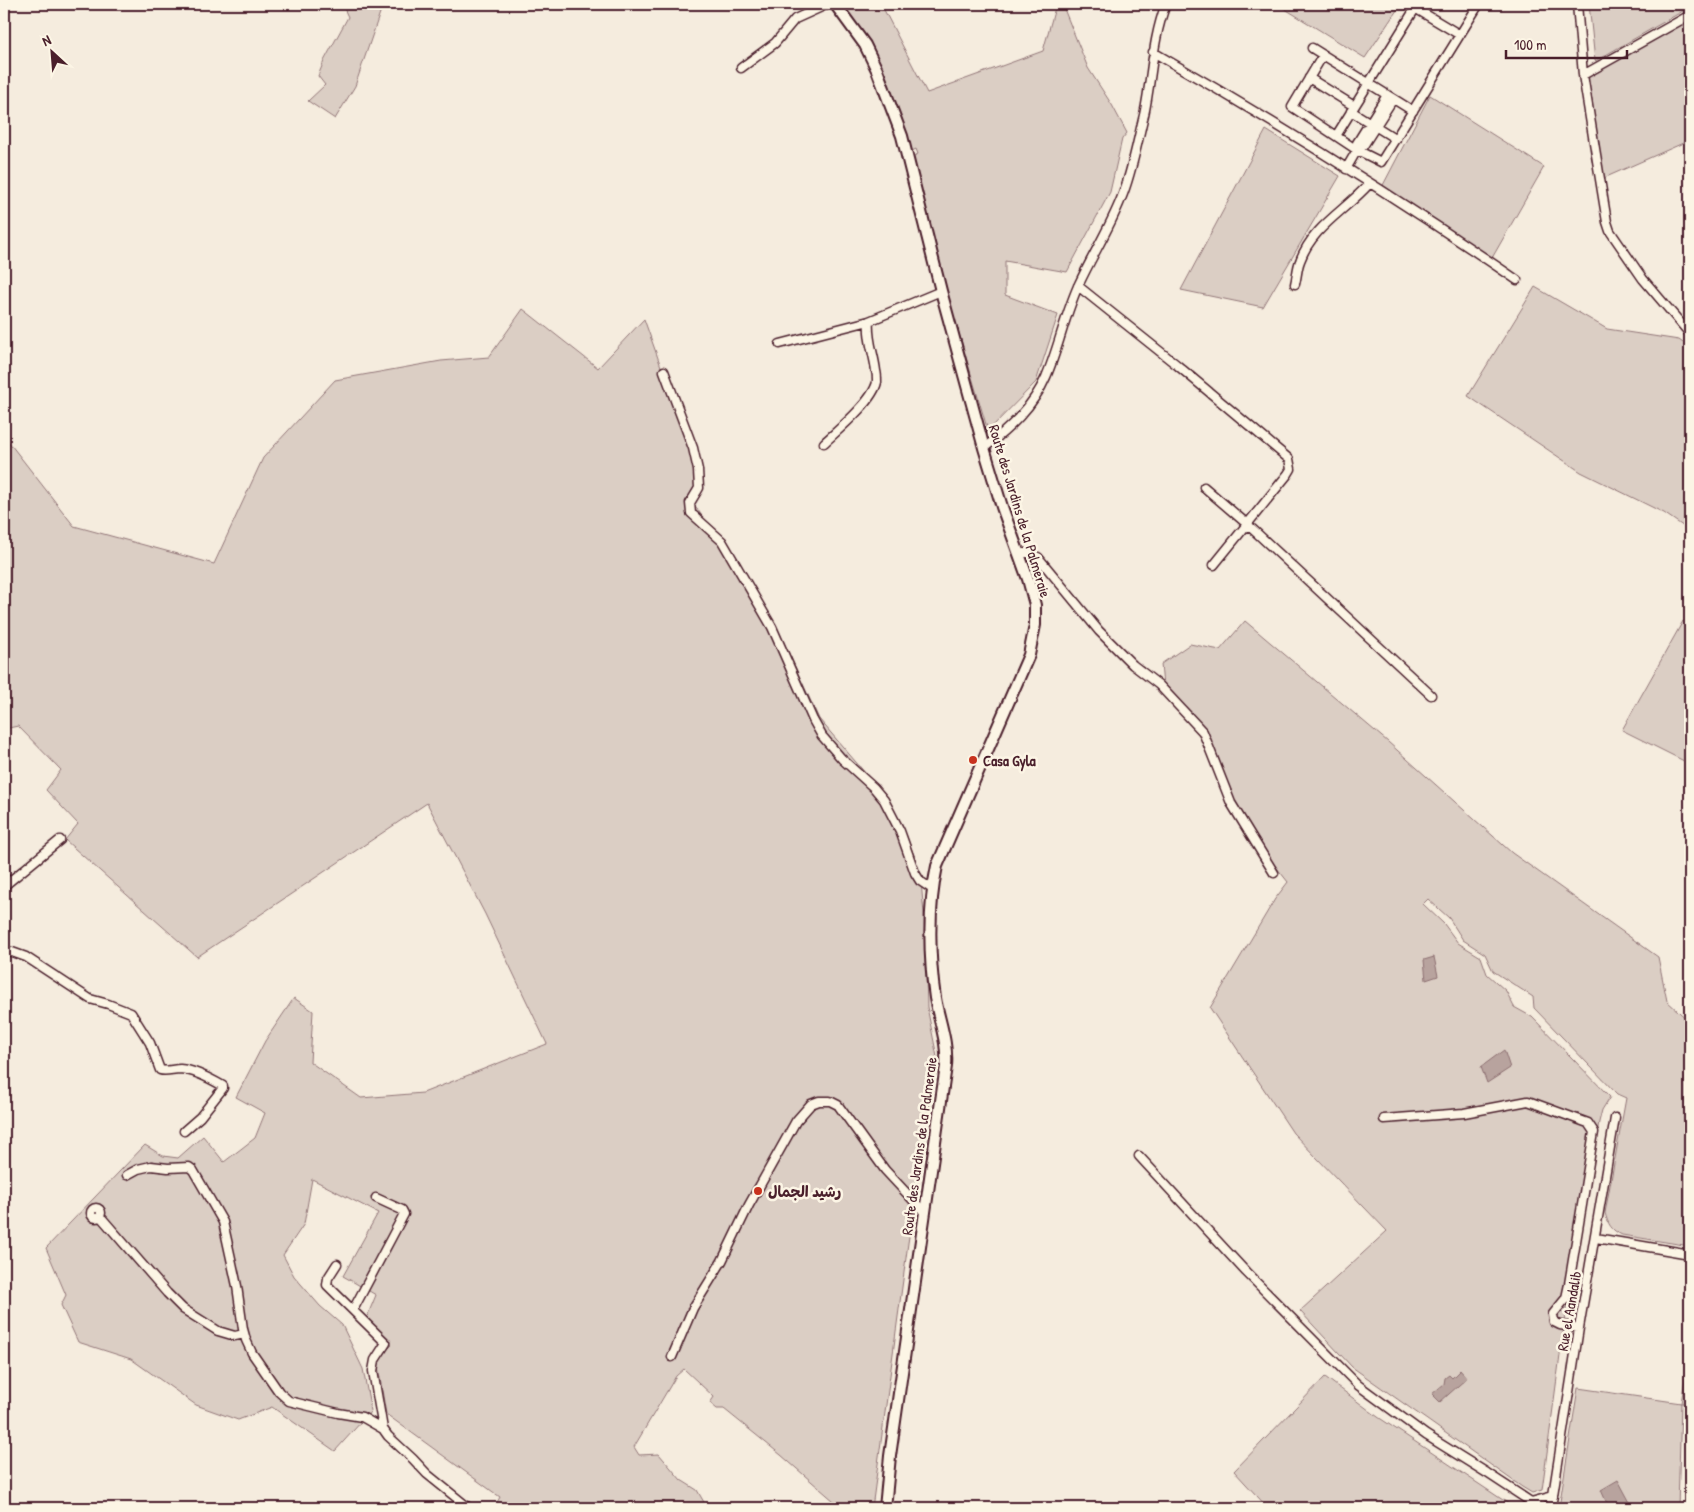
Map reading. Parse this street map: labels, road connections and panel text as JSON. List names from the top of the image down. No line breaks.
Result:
{"streets":{"street":["Route des Jardins de la Palmeraie","Rue el Aandalib"]},"places":["Casa Gyla","رشيد الجمال"],"scale_bar":"100 m","north":"top left"}
